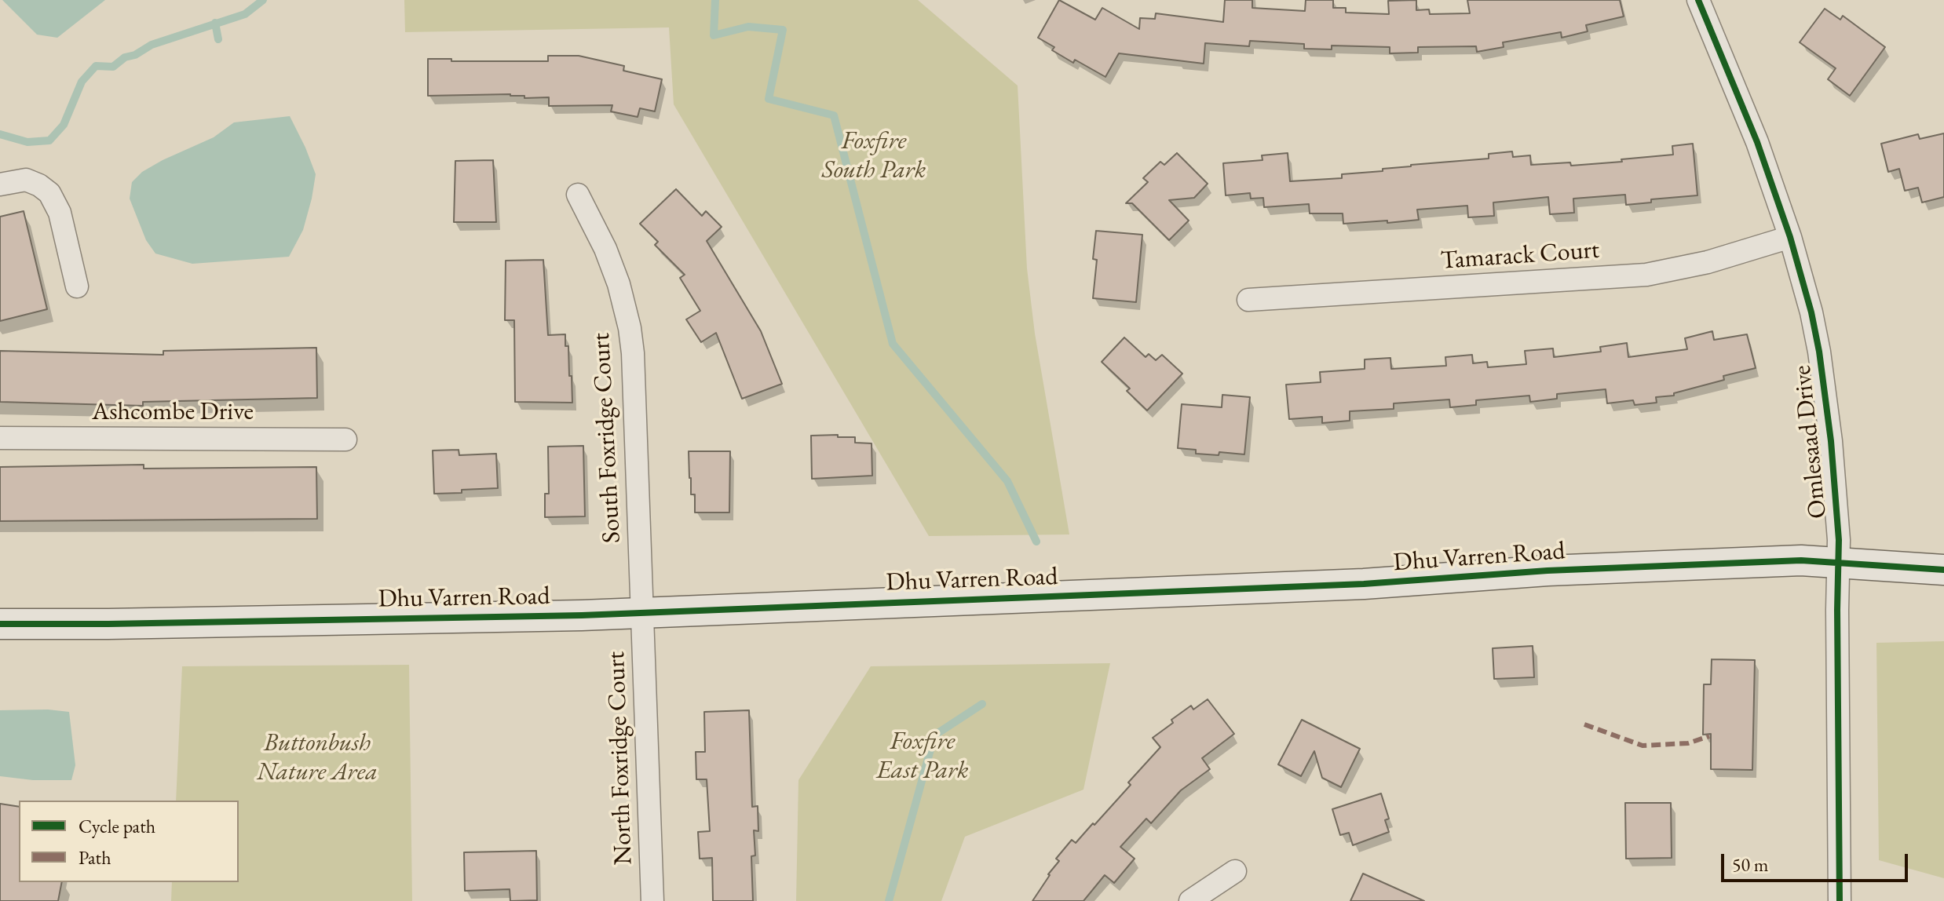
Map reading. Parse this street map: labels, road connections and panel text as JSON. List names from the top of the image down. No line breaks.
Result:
{"streets":{"main road":["Dhu Varren Road"],"street":["Tamarack Court","Ashcombe Drive","South Foxridge Court","Omlesaad Drive","North Foxridge Court"]},"crossings":[["Tamarack Court","Omlesaad Drive"],["South Foxridge Court","Dhu Varren Road"],["South Foxridge Court","North Foxridge Court"],["Omlesaad Drive","Dhu Varren Road"],["Dhu Varren Road","North Foxridge Court"]],"parks":["Foxfire South Park","Foxfire East Park","Buttonbush Nature Area"],"legend":["Cycle path","Path"],"scale_bar":"50 m"}
